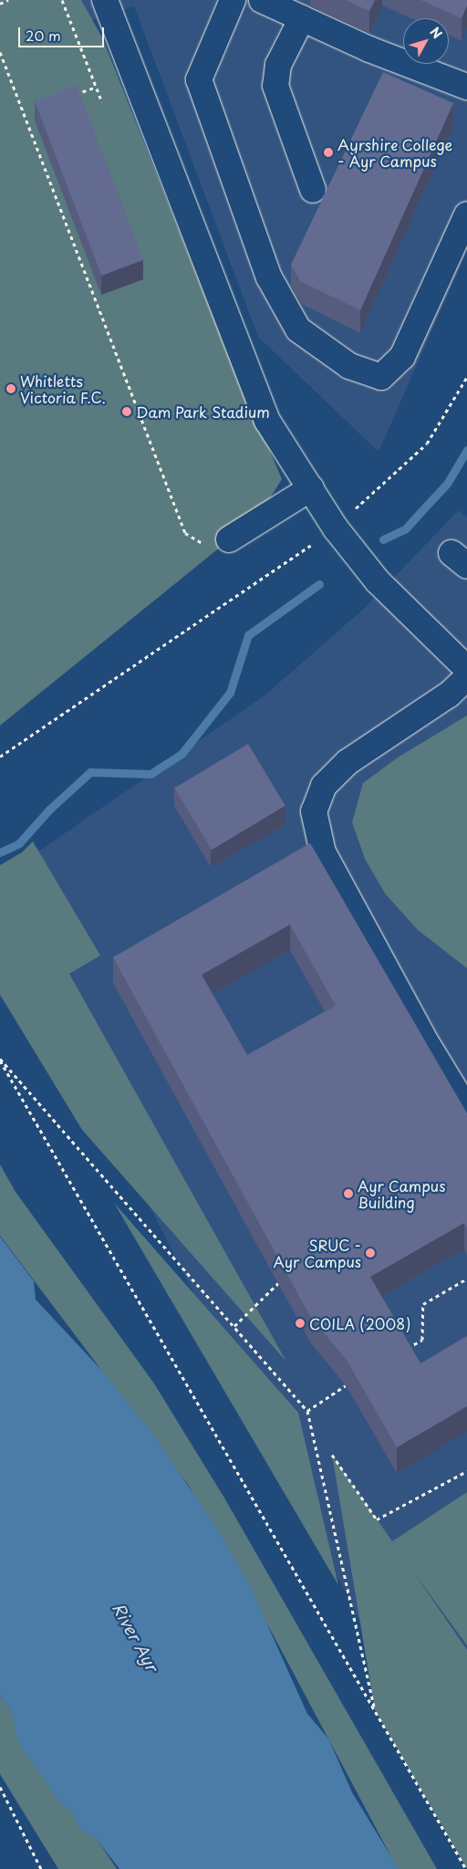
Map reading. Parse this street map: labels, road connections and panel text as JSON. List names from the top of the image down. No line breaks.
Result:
{"water":["River Ayr"],"places":["Ayrshire College - Ayr Campus","Whitletts Victoria F.C.","Dam Park Stadium","Ayr Campus Building","SRUC - Ayr Campus","COILA (2008)"],"scale_bar":"20 m","north":"top right"}
